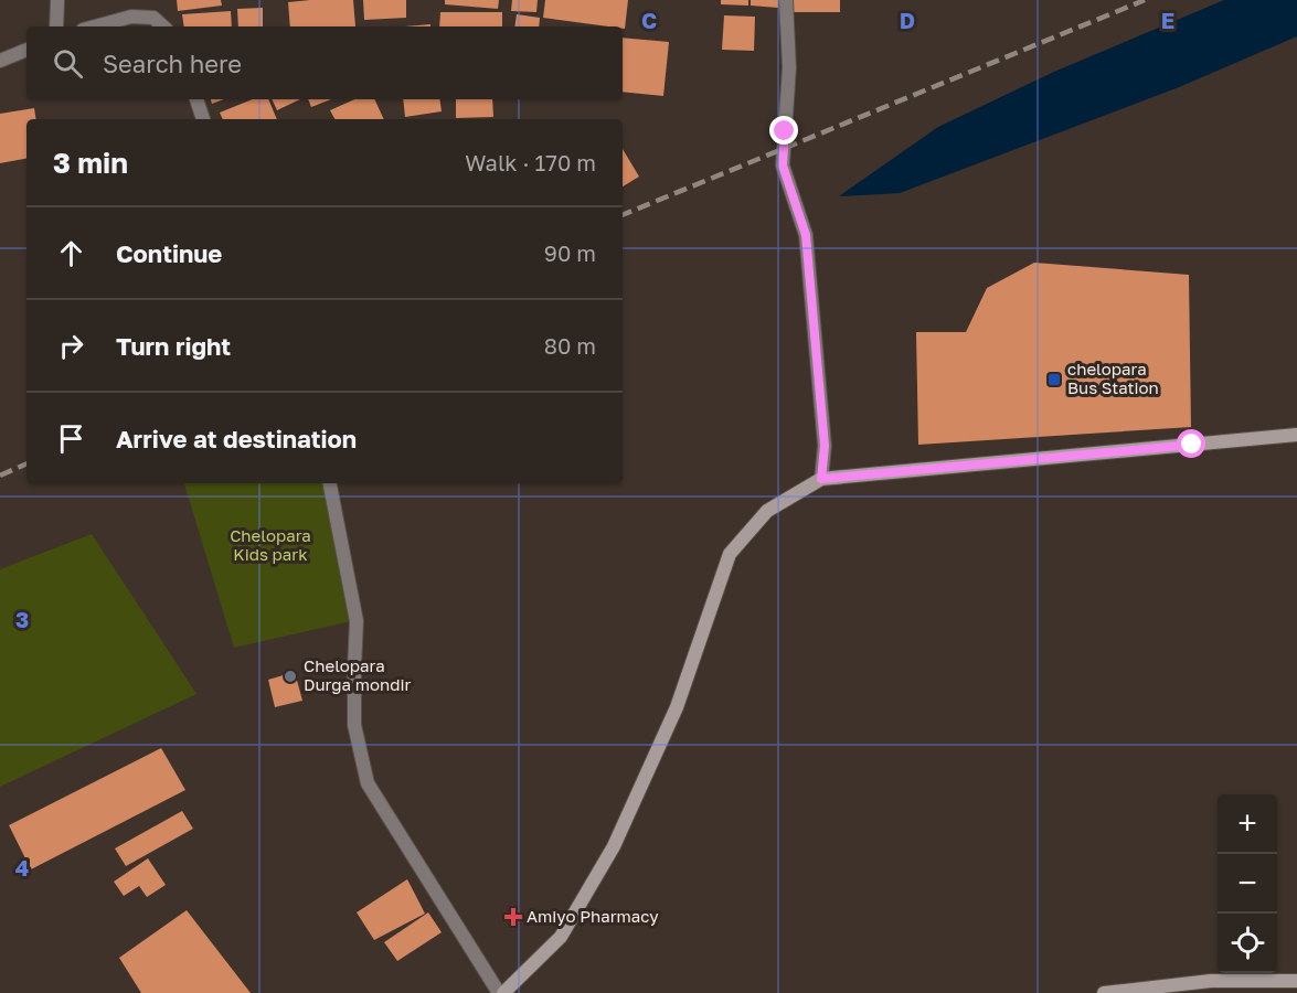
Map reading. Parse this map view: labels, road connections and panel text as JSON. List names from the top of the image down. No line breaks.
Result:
{"parks":["Chelopara Kids park"],"places":{"transit":["chelopara Bus Station"],"other":["Chelopara Durga mondir"],"health":["Amiyo Pharmacy"]},"page":{"search":"Search here","heading":["3 min","Walk · 170 m"],"list":[["Continue","90 m"],["Turn right","80 m"],"Arrive at destination"],"map_buttons":["+","−"]},"grid":{"columns":["C","D","E"],"rows":["3","4"]}}
